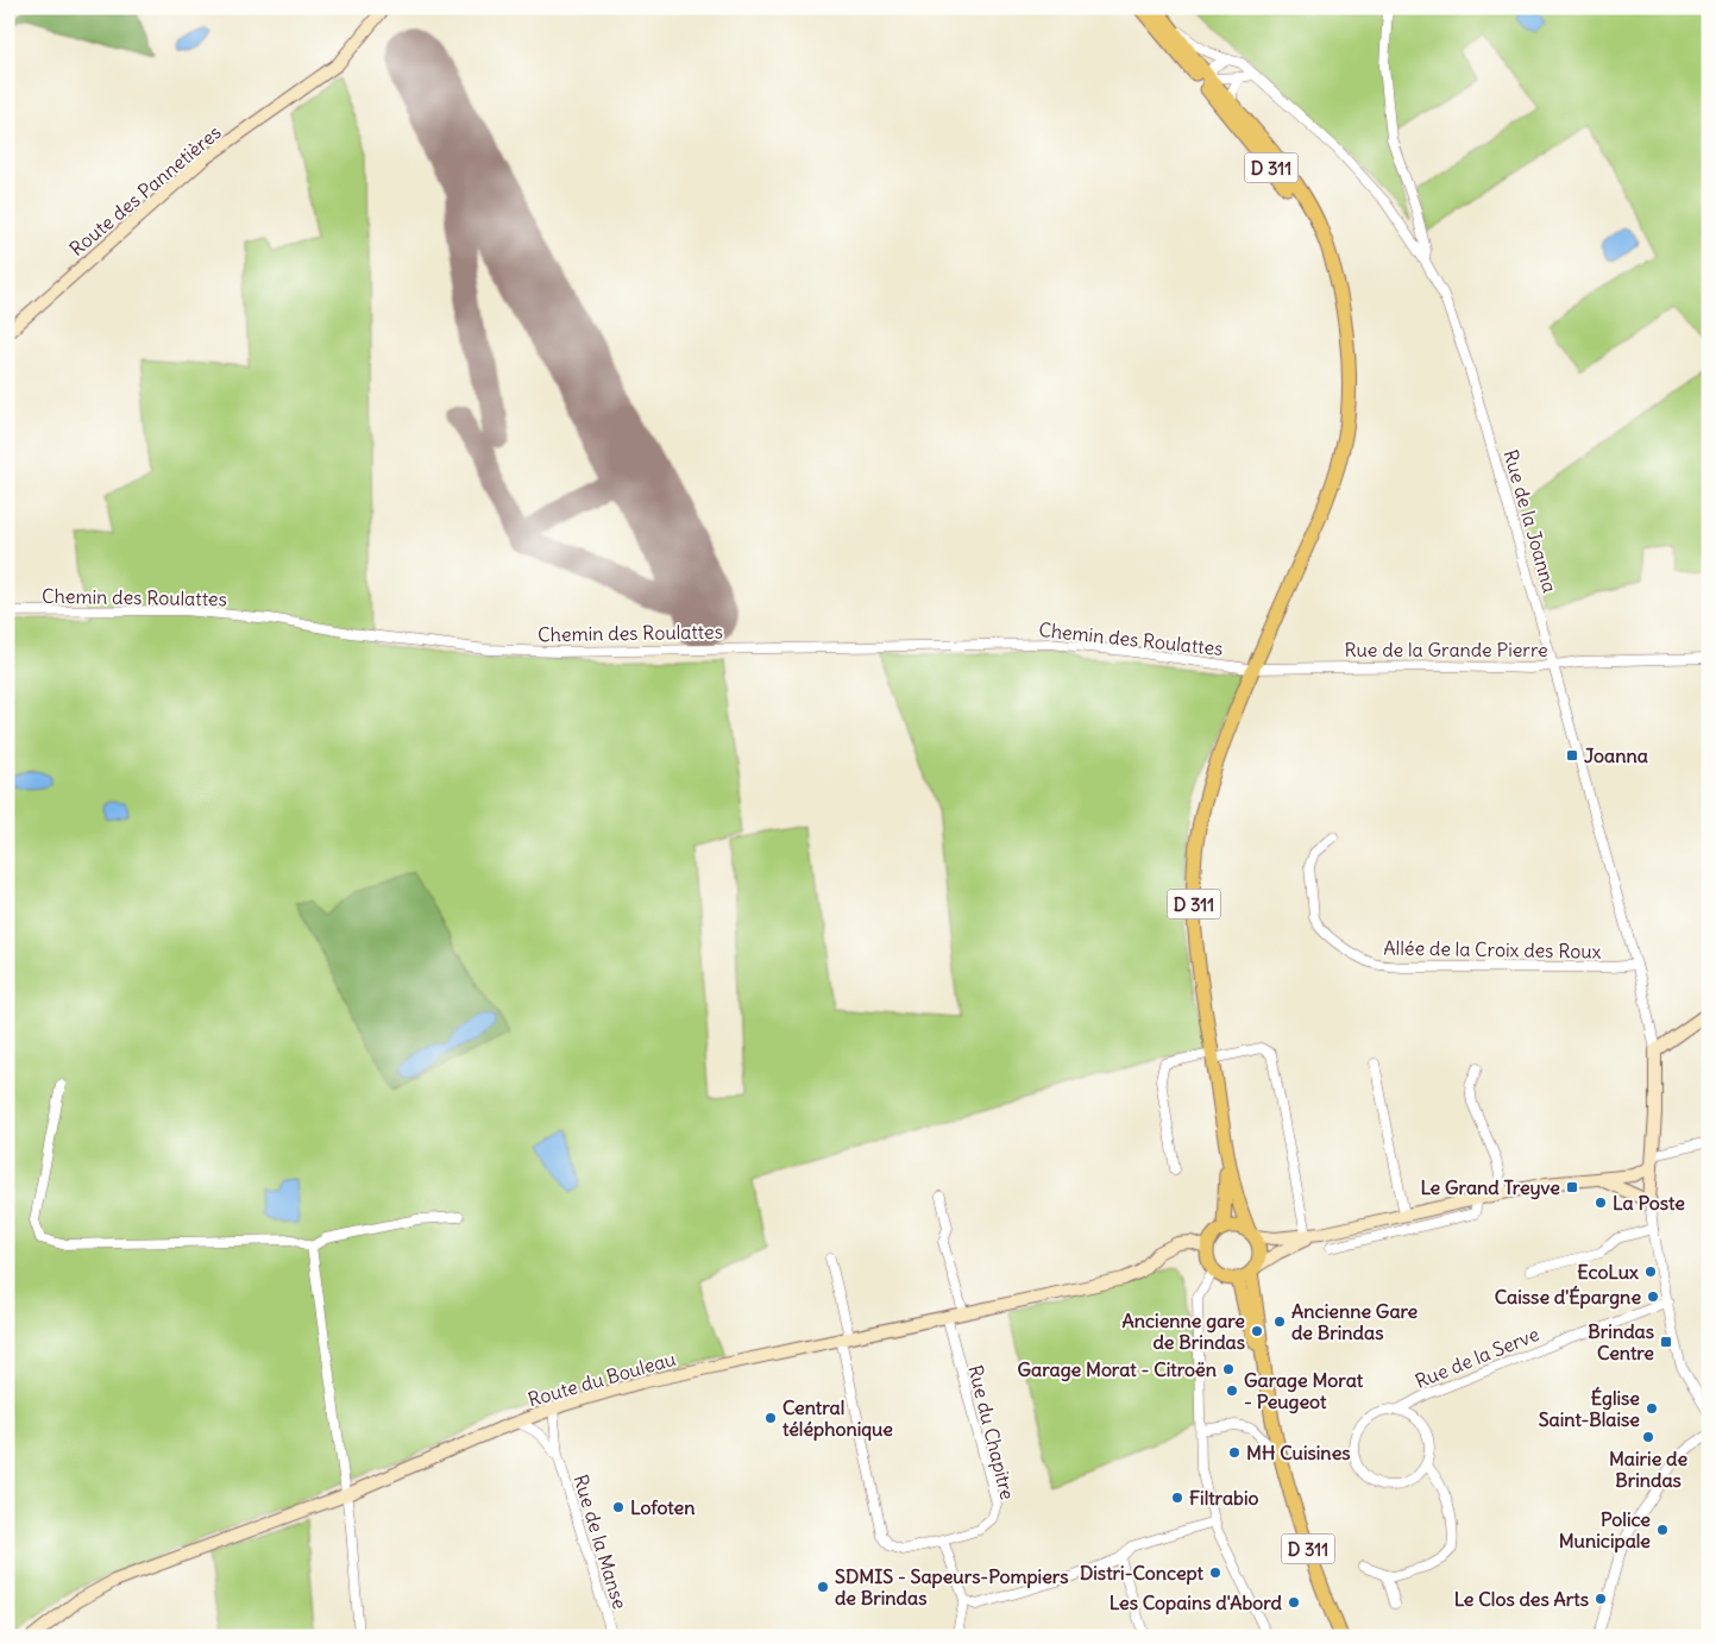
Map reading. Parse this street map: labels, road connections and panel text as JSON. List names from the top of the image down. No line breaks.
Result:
{"streets":{"main road":["D 311"],"street":["Route des Pannetières","Rue de la Joanna","Chemin des Roulattes","Rue de la Grande Pierre","Allée de la Croix des Roux","Rue de la Serve","Route du Bouleau","Rue du Chapitre","Rue de la Manse"]},"crossings":[["D 311","Rue de la Joanna"],["D 311","Chemin des Roulattes"],["D 311","Rue de la Grande Pierre"],["D 311","Route du Bouleau"],["Rue de la Joanna","Rue de la Grande Pierre"],["Rue de la Joanna","Allée de la Croix des Roux"],["Chemin des Roulattes","Rue de la Grande Pierre"],["Route du Bouleau","Rue du Chapitre"]],"places":{"transit":["Joanna","Le Grand Treyve","Brindas Centre"],"other":["La Poste","EcoLux","Caisse d'Épargne","Ancienne Gare de Brindas","Ancienne gare de Brindas","Garage Morat - Citroën","Garage Morat - Peugeot","Église Saint-Blaise","Central téléphonique","Mairie de Brindas","MH Cuisines","Filtrabio","Lofoten","Police Municipale","Distri-Concept","SDMIS - Sapeurs-Pompiers de Brindas","Le Clos des Arts","Les Copains d'Abord"]}}
